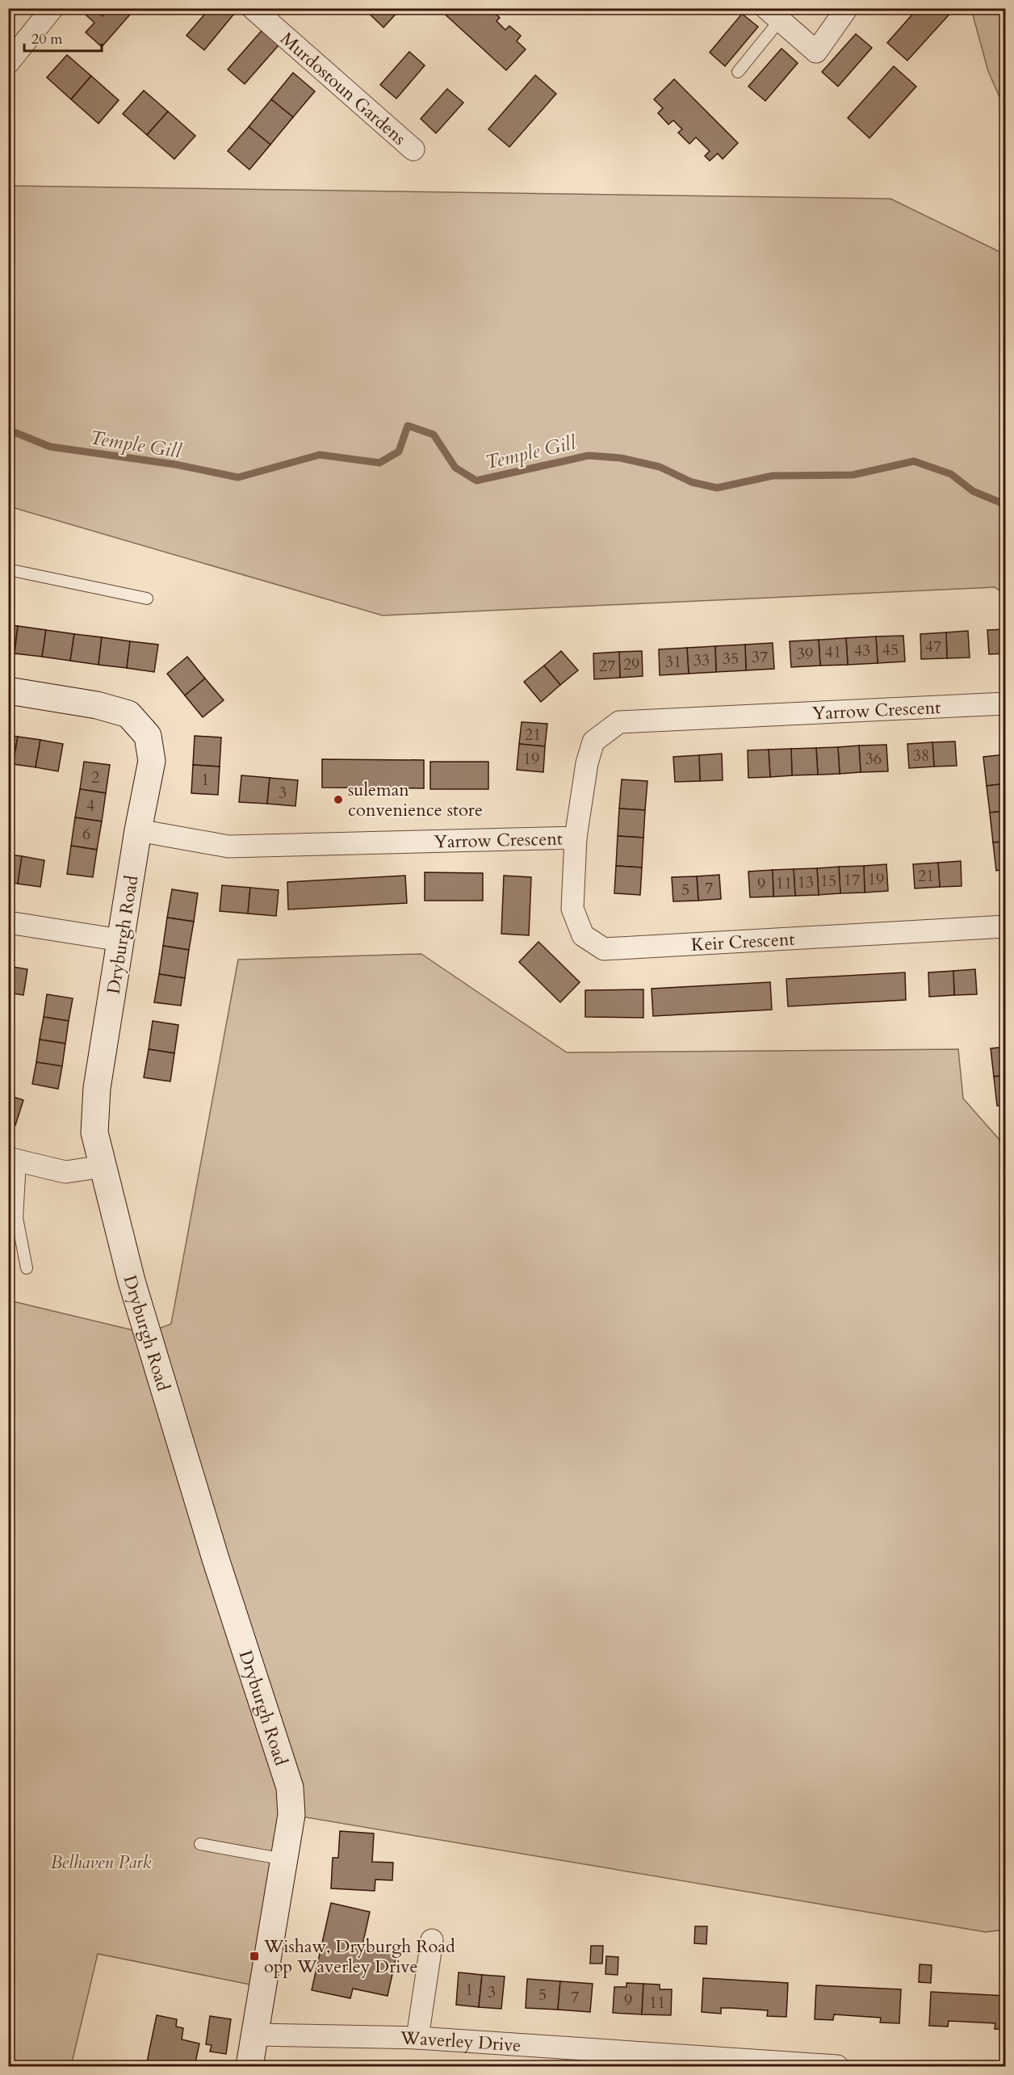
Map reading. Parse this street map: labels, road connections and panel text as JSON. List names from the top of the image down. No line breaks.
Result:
{"streets":{"street":["Murdostoun Gardens","Yarrow Crescent","Dryburgh Road","Keir Crescent","Waverley Drive"]},"crossings":[["Yarrow Crescent","Dryburgh Road"],["Yarrow Crescent","Keir Crescent"],["Dryburgh Road","Waverley Drive"]],"water":["Temple Gill"],"parks":["Belhaven Park"],"places":{"other":["suleman convenience store"],"transit":["Wishaw, Dryburgh Road opp Waverley Drive"]},"house_numbers":["47","45","43","41","39","37","35","33","31","29","27","21","38","19","36","2","1","3","4","6","21","19","17","15","13","11","9","7","5","1","3","5","7","9","11"],"scale_bar":"20 m"}
